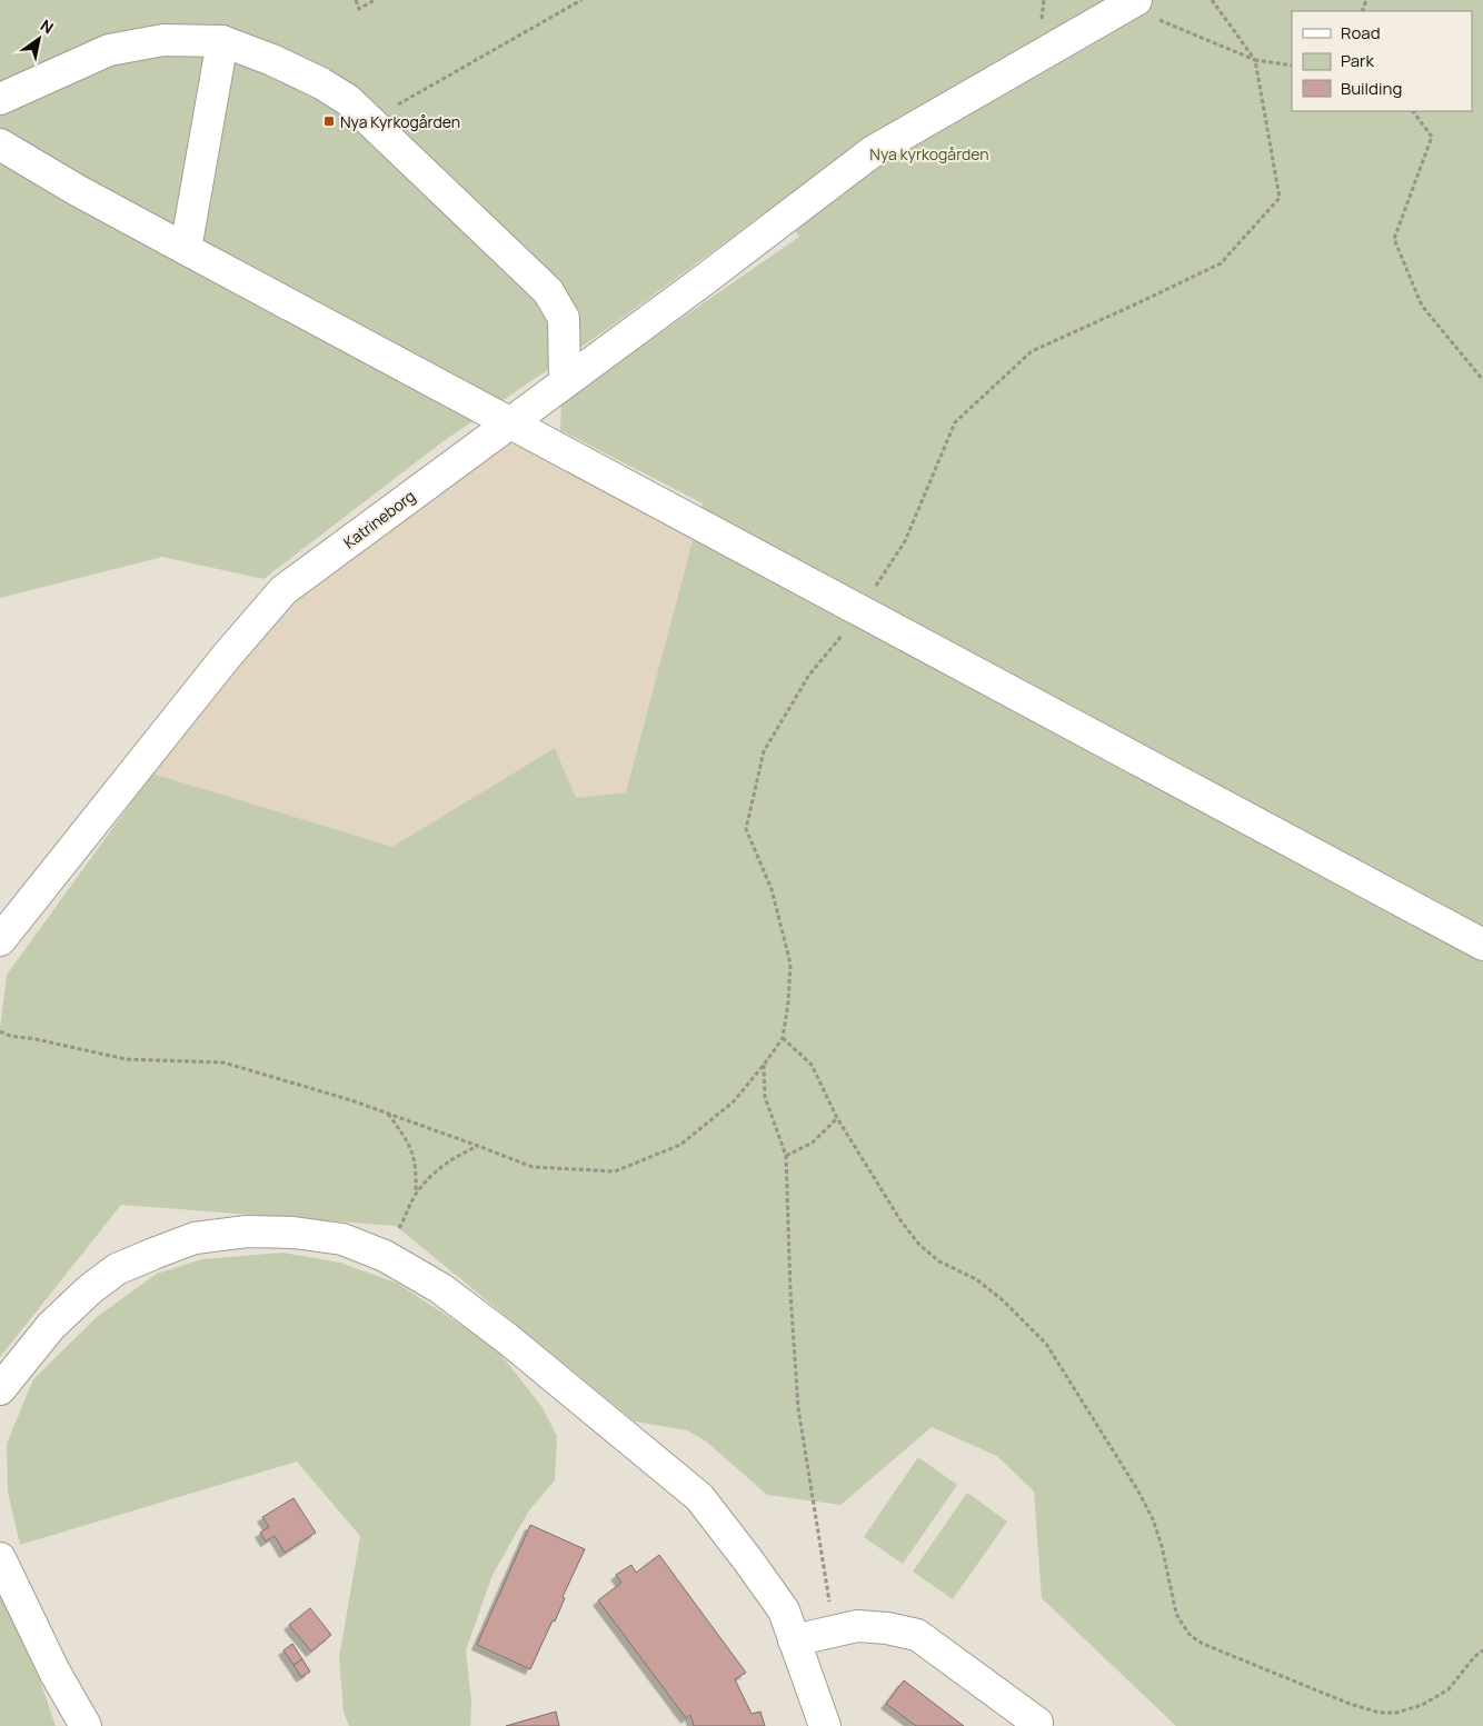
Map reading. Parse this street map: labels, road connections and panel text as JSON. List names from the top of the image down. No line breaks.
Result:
{"streets":{"street":["Katrineborg"]},"parks":["Nya kyrkogården"],"places":{"transit":["Nya Kyrkogården"]},"legend":["Road","Park","Building"],"north":"top right"}
